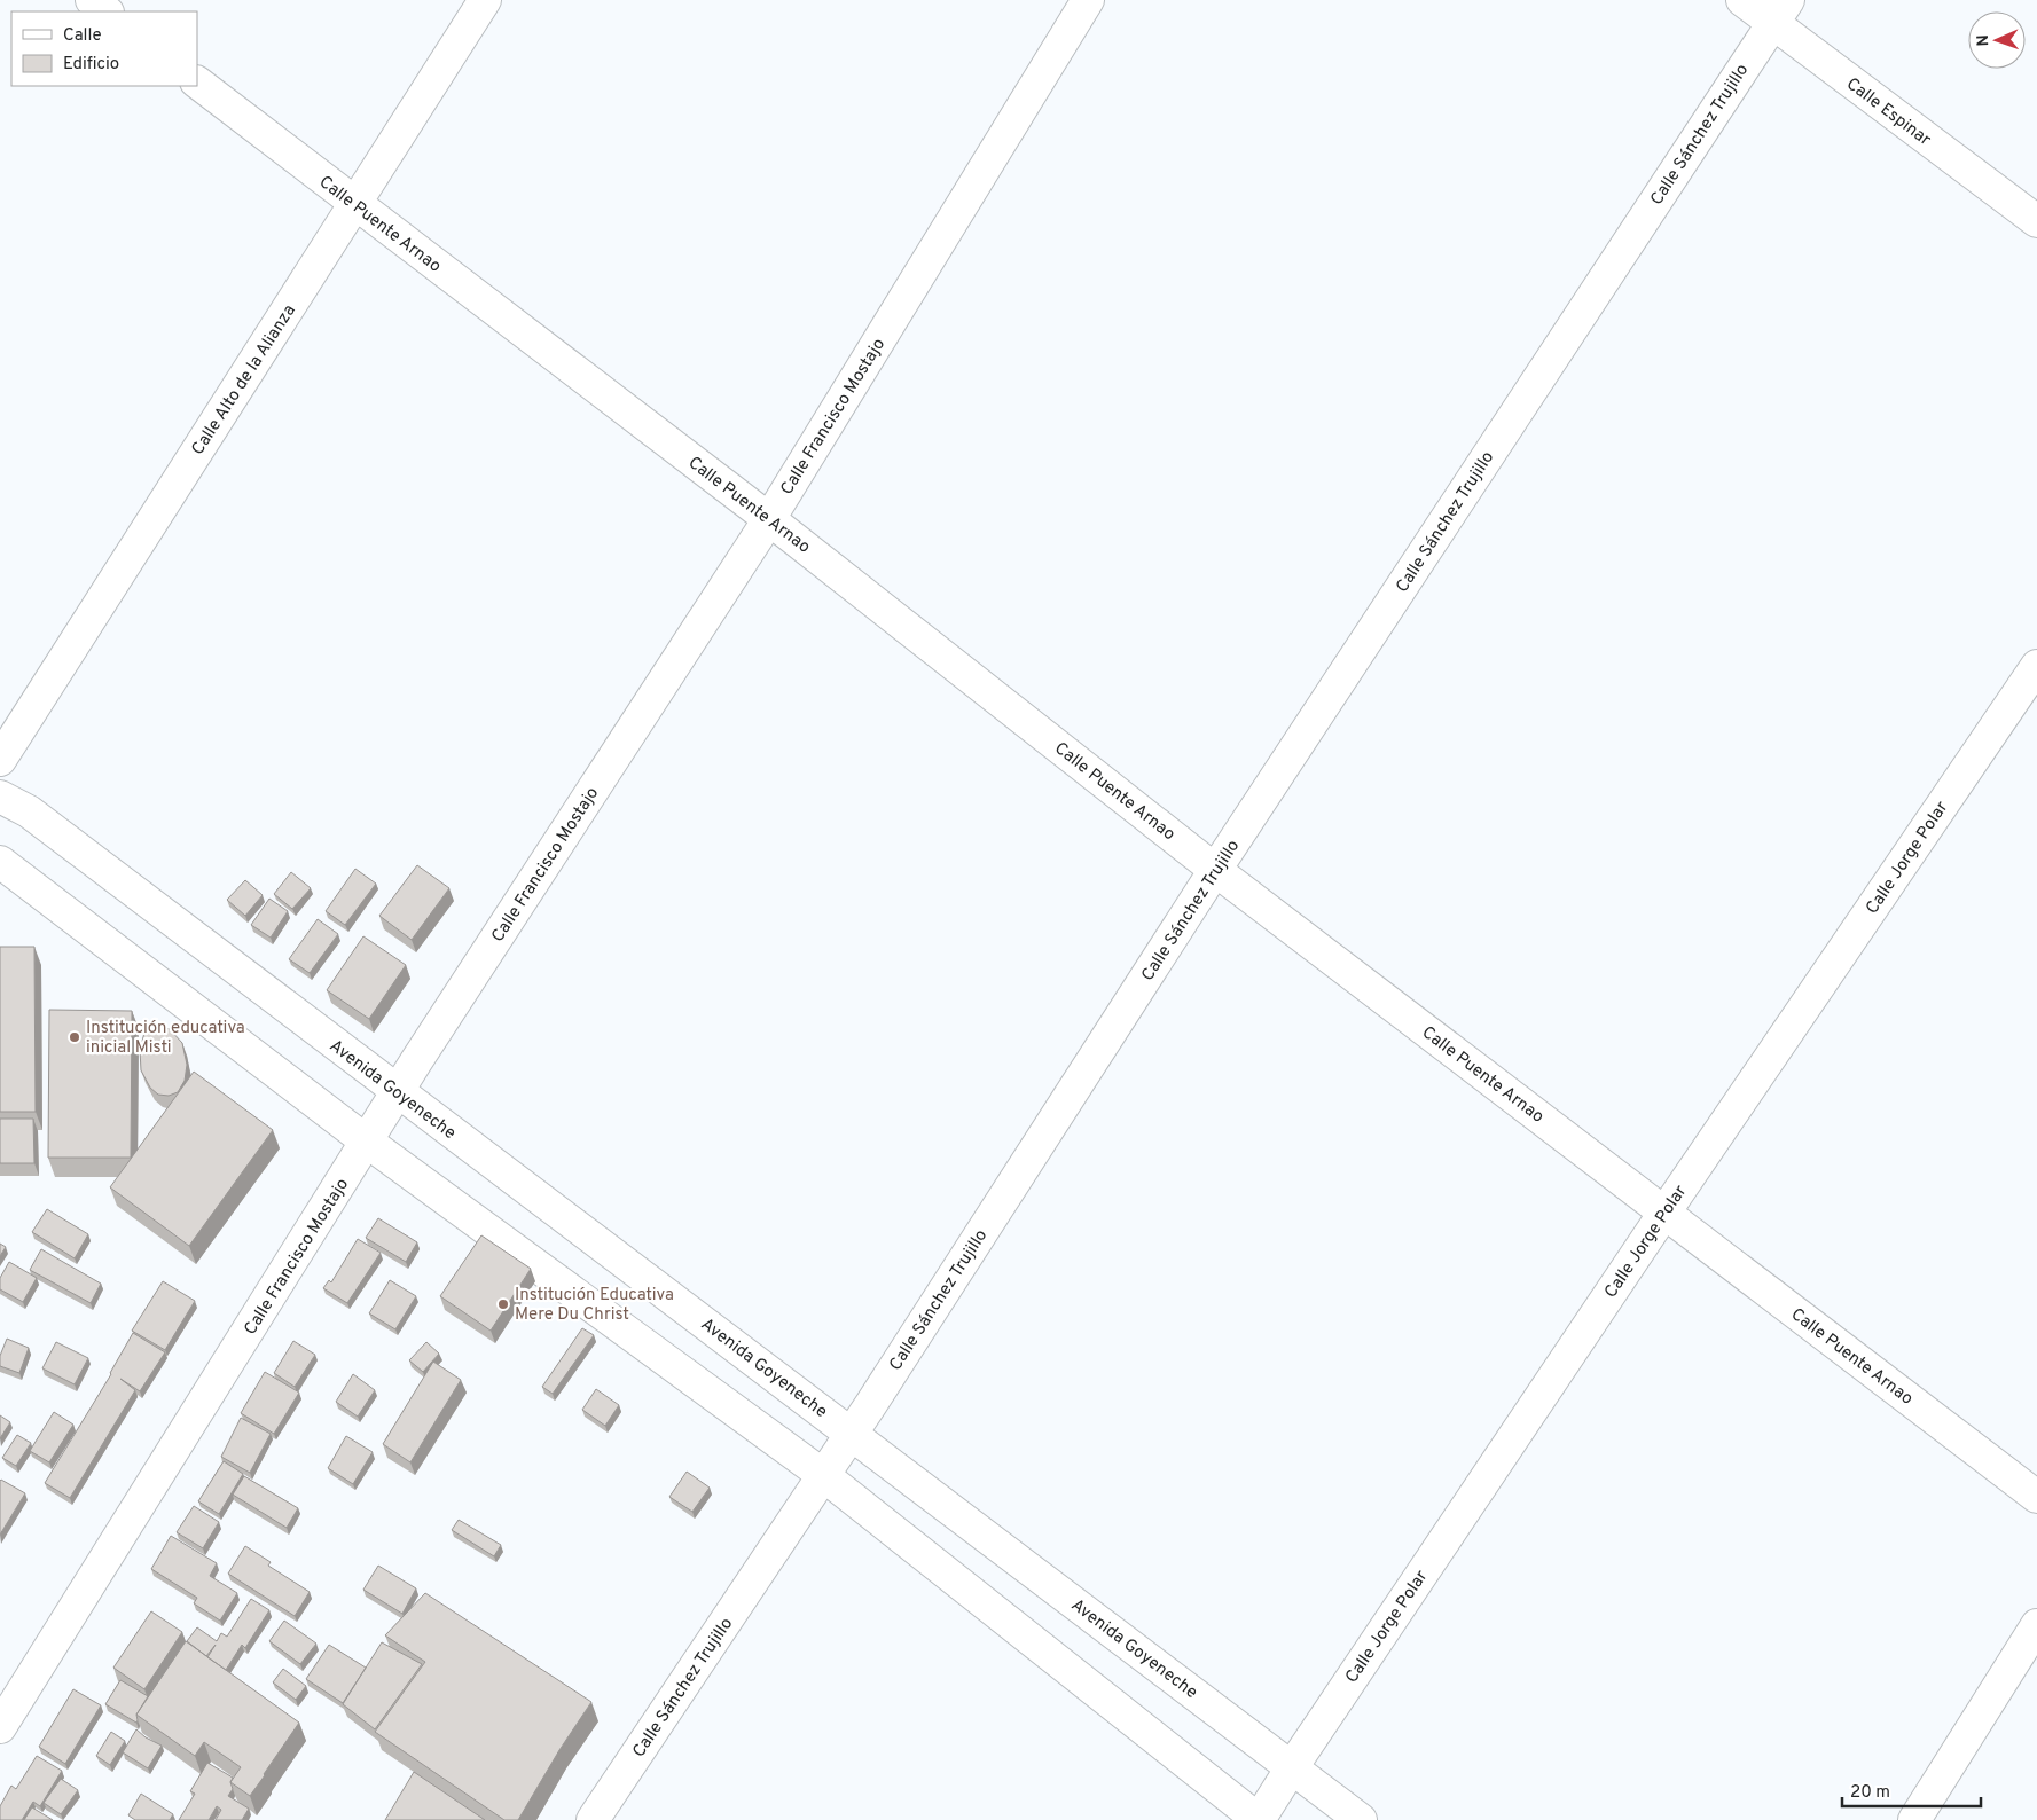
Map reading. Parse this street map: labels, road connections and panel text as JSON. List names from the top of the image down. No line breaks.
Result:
{"streets":{"street":["Calle Espinar","Calle Sánchez Trujillo","Calle Puente Arnao","Calle Alto de la Alianza","Calle Francisco Mostajo","Calle Jorge Polar","Avenida Goyeneche"]},"crossings":[["Calle Espinar","Calle Sánchez Trujillo"],["Calle Sánchez Trujillo","Calle Puente Arnao"],["Calle Sánchez Trujillo","Avenida Goyeneche"],["Calle Puente Arnao","Calle Alto de la Alianza"],["Calle Puente Arnao","Calle Francisco Mostajo"],["Calle Puente Arnao","Calle Jorge Polar"],["Calle Francisco Mostajo","Avenida Goyeneche"],["Calle Jorge Polar","Avenida Goyeneche"]],"places":["Institución educativa inicial Misti","Institución Educativa Mere Du Christ"],"legend":["Calle","Edificio"],"scale_bar":"20 m","north":"left"}
